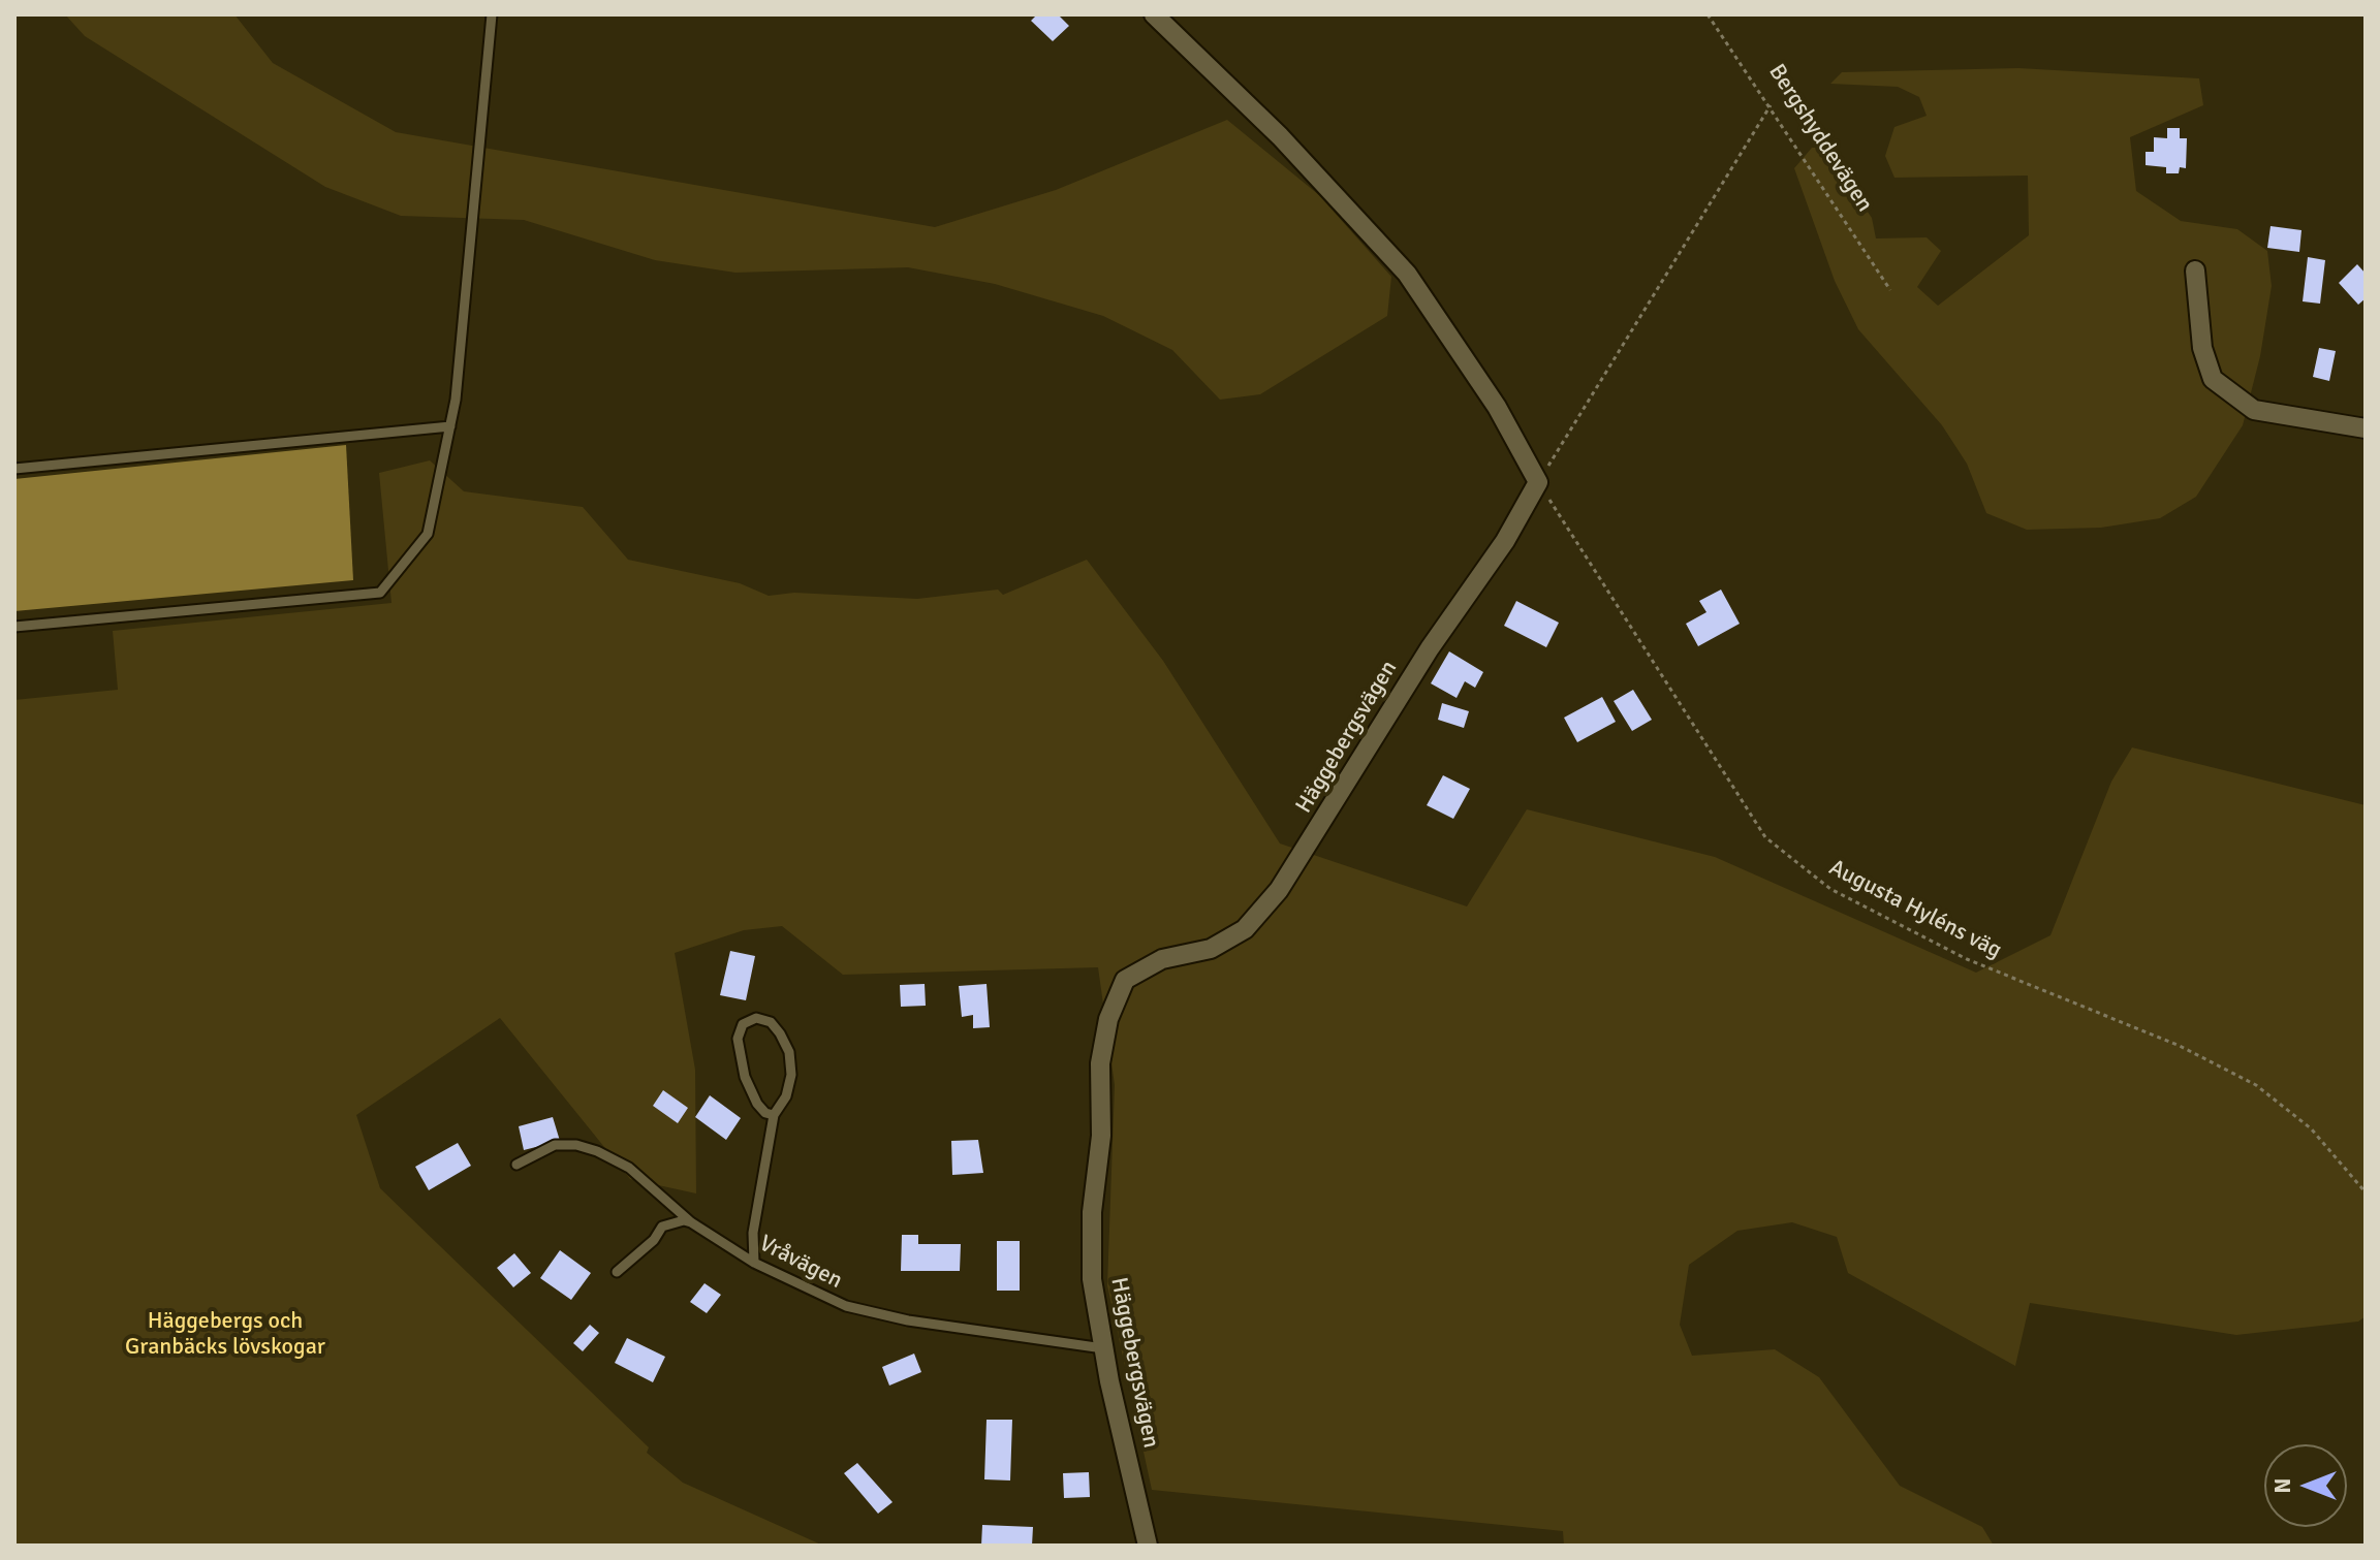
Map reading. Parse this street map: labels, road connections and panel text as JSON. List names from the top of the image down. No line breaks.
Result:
{"streets":{"street":["Häggebergsvägen"],"lane":["Vråvägen"],"path":["Bergshyddevägen","Augusta Hyléns väg"]},"crossings":[["Häggebergsvägen","Augusta Hyléns väg"],["Häggebergsvägen","Vråvägen"]],"parks":["Häggebergs och Granbäcks lövskogar"],"north":"left"}
